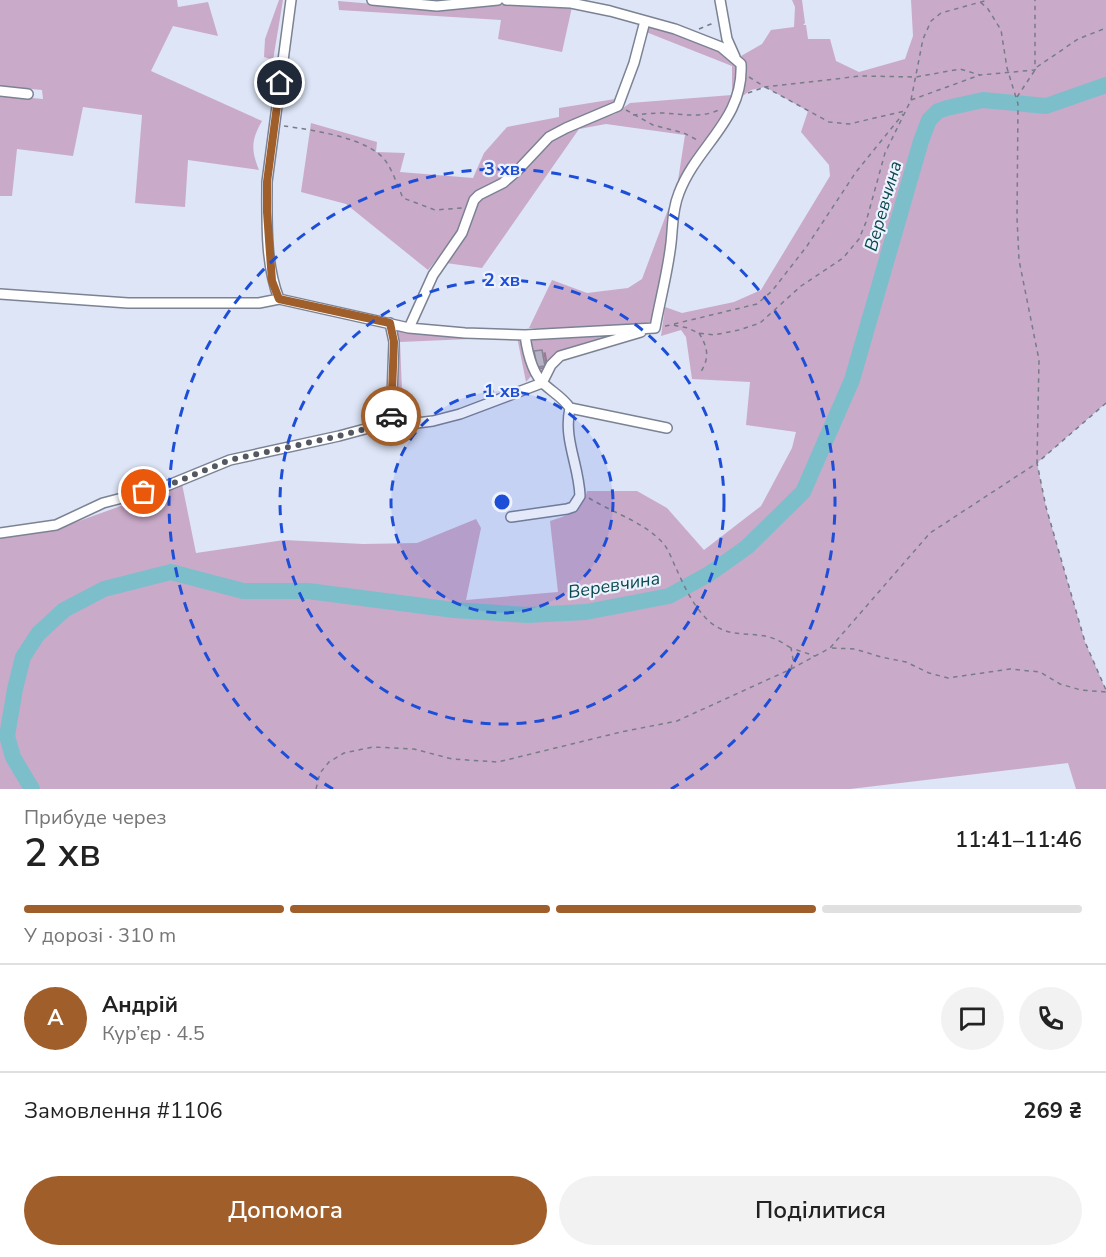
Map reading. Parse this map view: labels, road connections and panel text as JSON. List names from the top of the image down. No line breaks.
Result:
{"water":["Веревчина"],"page":{"heading":["2 хв","Прибуде через","11:41–11:46"],"panel":["Андрій","Кур’єр · 4.5","Замовлення #1106","269 ₴"],"bar":"У дорозі · 310 m","round":"А","buttons":["Допомога","Поділитися"]},"rings":["3 хв","2 хв","1 хв"]}
